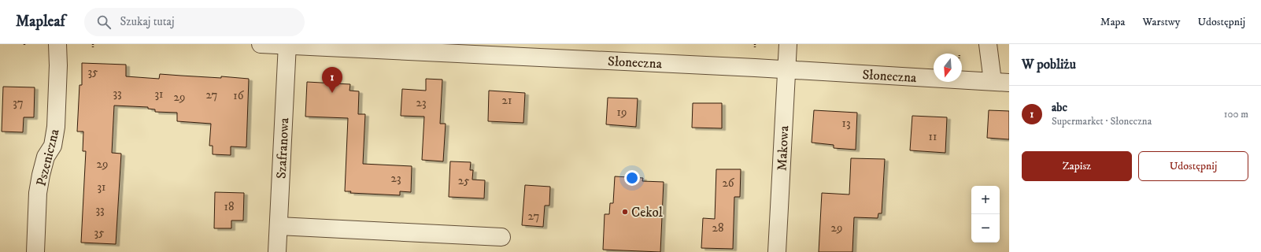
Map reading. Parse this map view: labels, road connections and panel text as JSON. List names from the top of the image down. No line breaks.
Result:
{"streets":{"street":["Słoneczna","Szafranowa","Makowa","Pszeniczna"]},"crossings":[["Słoneczna","Szafranowa"],["Słoneczna","Makowa"]],"places":["Cekol"],"house_numbers":["35","33","31","27","16","29","21","37","23","19","13","11","29","23","25","26","31","18","33","27","28","29","35"],"north":"bottom","page":{"header":"Mapleaf","search":"Szukaj tutaj","nav":["Mapa","Warstwy","Udostępnij"],"heading":"W pobliżu","pins":"1","list":[{"mark":"1","name":"abc","note":"Supermarket · Słoneczna","value":"100 m"}],"buttons":["Zapisz","Udostępnij"],"map_buttons":["+","−"]}}
